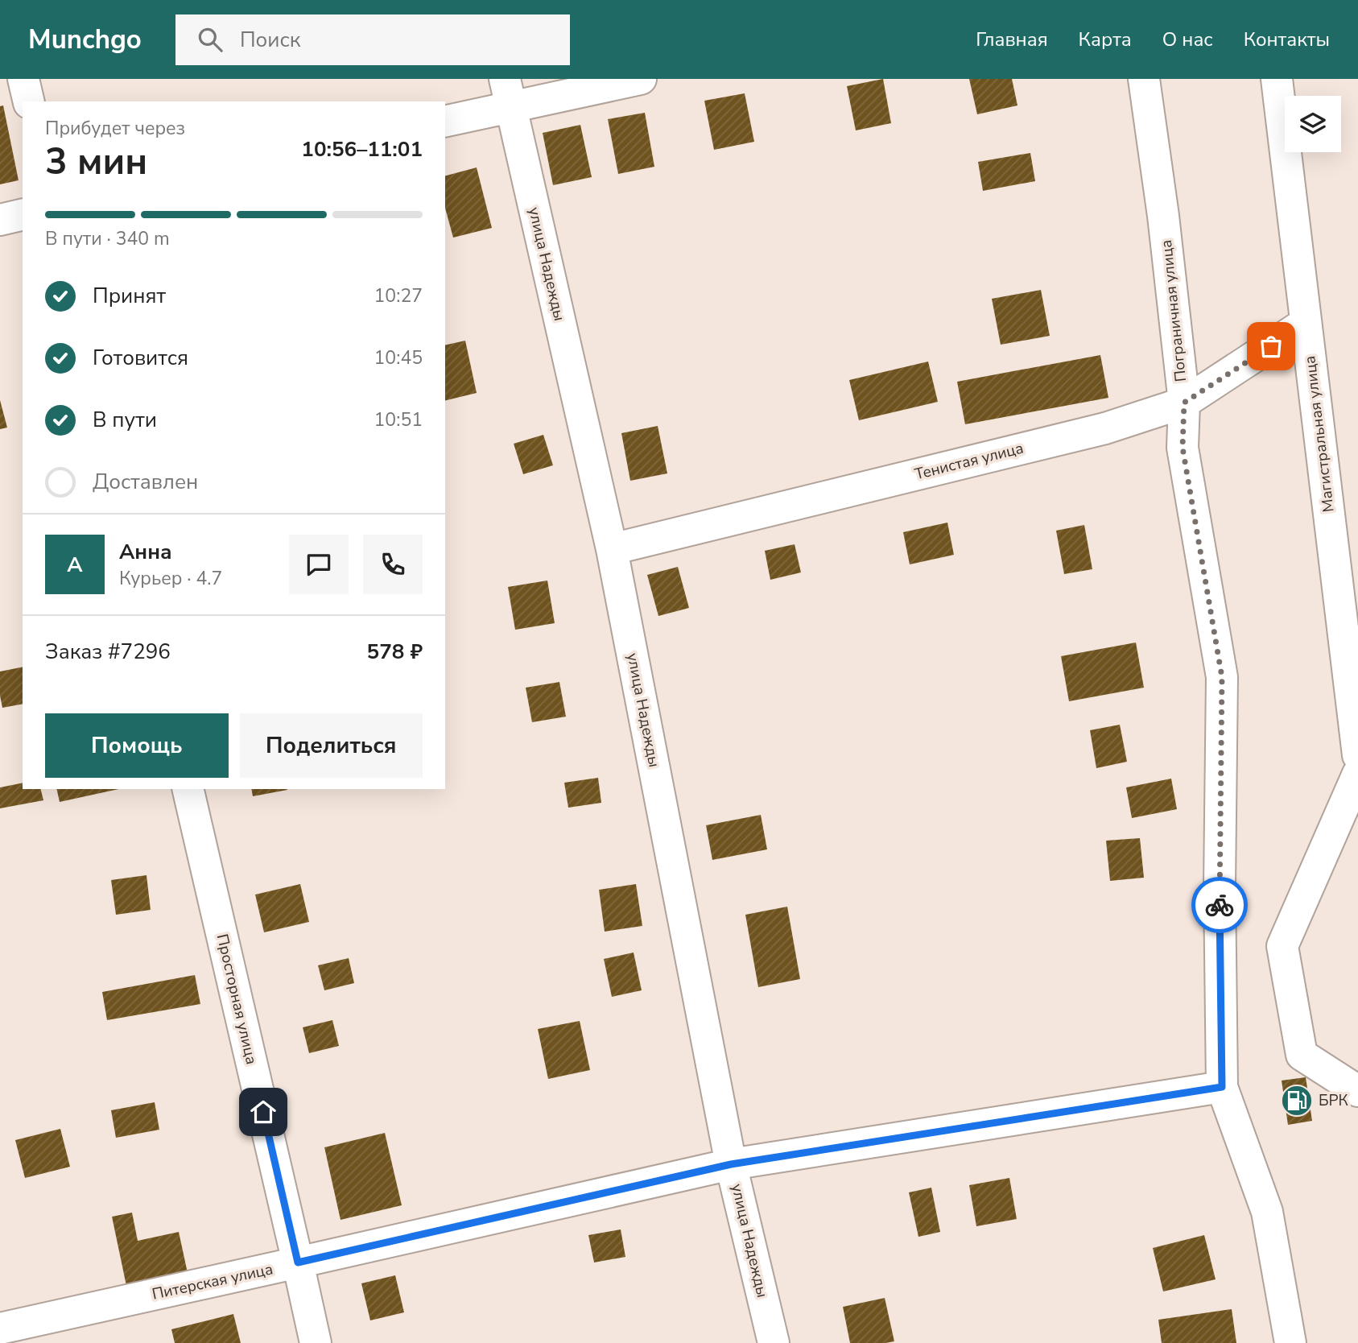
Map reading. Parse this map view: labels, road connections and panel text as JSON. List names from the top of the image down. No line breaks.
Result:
{"streets":{"street":["улица Надежды","Пограничная улица","Магистральная улица","Тенистая улица","Просторная улица","Питерская улица"]},"crossings":[["улица Надежды","Тенистая улица"],["улица Надежды","Питерская улица"],["Пограничная улица","Тенистая улица"],["Пограничная улица","Питерская улица"],["Магистральная улица","Тенистая улица"],["Просторная улица","Питерская улица"]],"places":{"fuel station":["БРК"]},"page":{"header":"Munchgo","search":"Поиск","nav":["Главная","Карта","О нас","Контакты"],"heading":["3 мин","Прибудет через","10:56–11:01"],"panel":["Анна","Курьер · 4.7","Заказ #7296","578 ₽"],"bar":"В пути · 340 m","list":[["Принят","10:27"],["Готовится","10:45"],["В пути","10:51"],"Доставлен"],"round":"А","buttons":["Помощь","Поделиться"]}}
